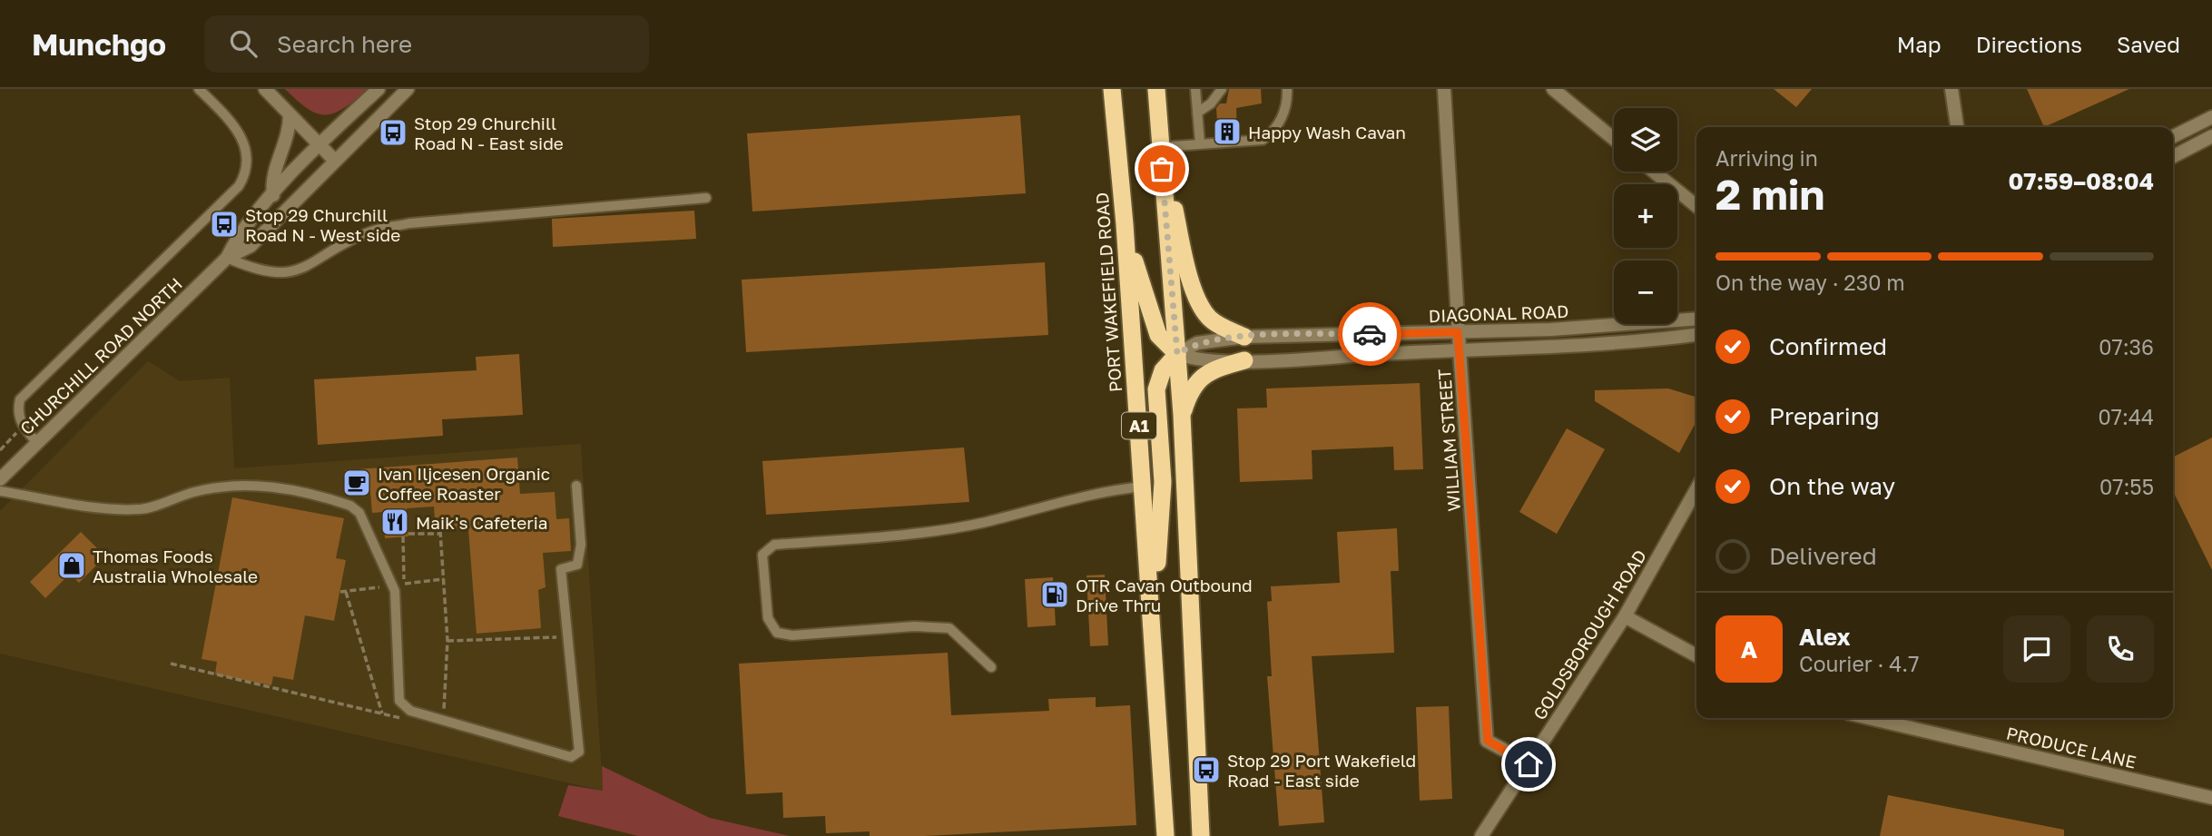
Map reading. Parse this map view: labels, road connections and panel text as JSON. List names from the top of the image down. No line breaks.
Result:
{"streets":{"highway":["PORT WAKEFIELD ROAD","A1"],"street":["DIAGONAL ROAD","CHURCHILL ROAD NORTH","WILLIAM STREET","GOLDSBOROUGH ROAD","PRODUCE LANE"]},"crossings":[["DIAGONAL ROAD","A1"],["DIAGONAL ROAD","WILLIAM STREET"],["WILLIAM STREET","GOLDSBOROUGH ROAD"]],"places":{"building":["Happy Wash Cavan"],"bus stop":["Stop 29 Churchill Road N - East side","Stop 29 Churchill Road N - West side","Stop 29 Port Wakefield Road - East side"],"cafe":["Ivan Iljcesen Organic Coffee Roaster"],"restaurant":["Maik's Cafeteria"],"shop":["Thomas Foods Australia Wholesale"],"fuel station":["OTR Cavan Outbound Drive Thru"]},"page":{"header":"Munchgo","search":"Search here","nav":["Map","Directions","Saved"],"map_buttons":["+","−"],"heading":["2 min","Arriving in","07:59–08:04"],"panel":["Alex","Courier · 4.7"],"bar":"On the way · 230 m","list":[["Confirmed","07:36"],["Preparing","07:44"],["On the way","07:55"],"Delivered"],"round":"A"}}
